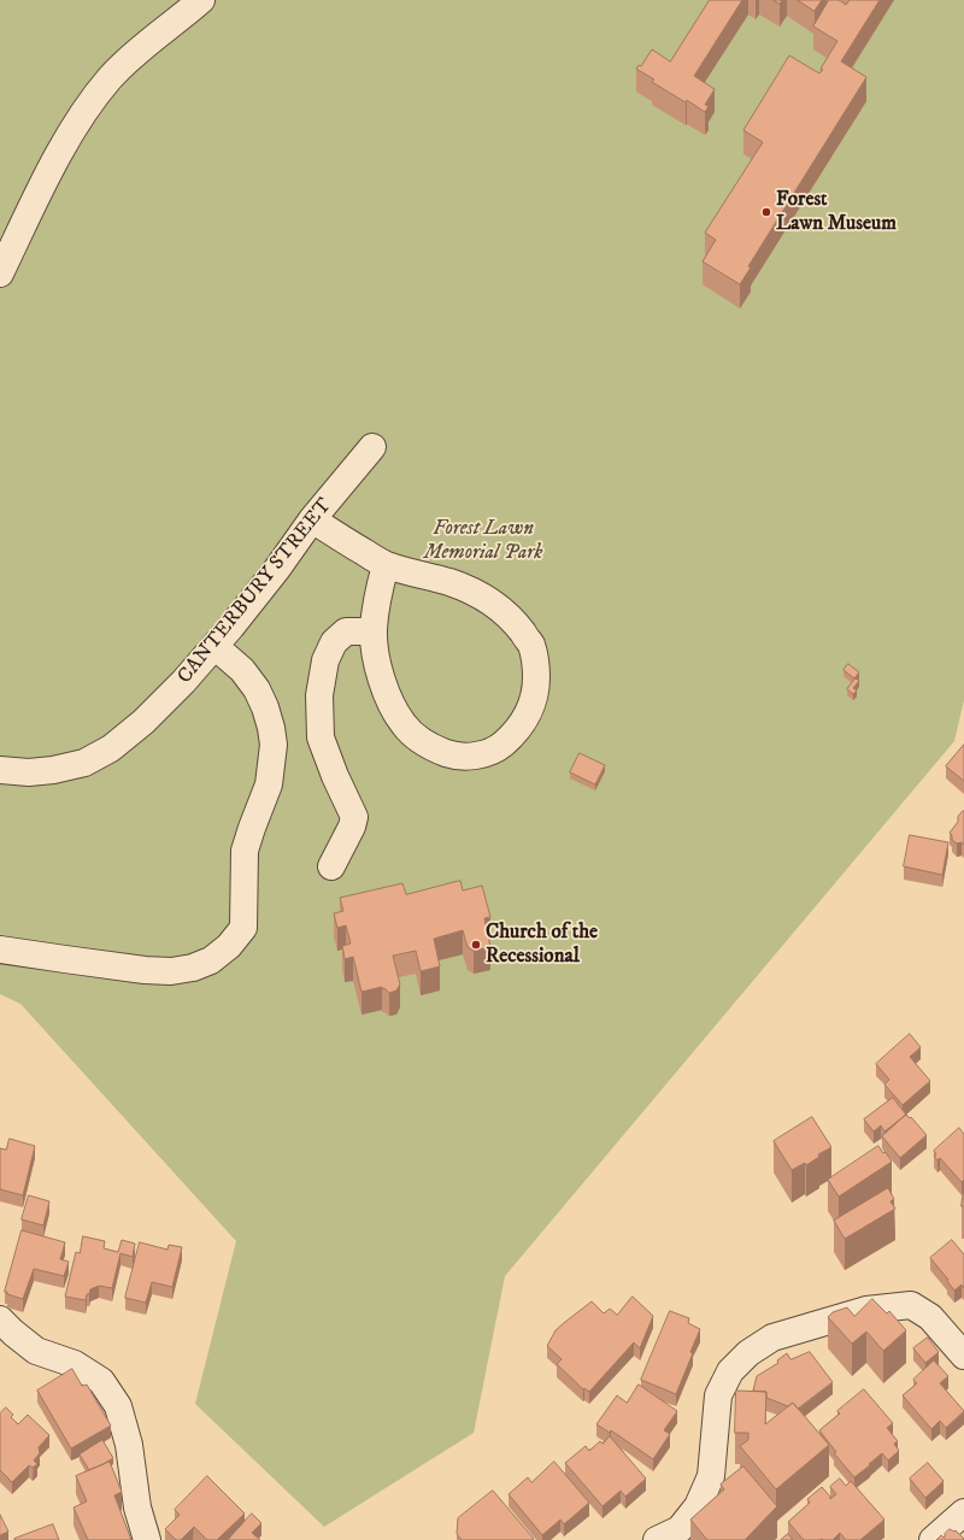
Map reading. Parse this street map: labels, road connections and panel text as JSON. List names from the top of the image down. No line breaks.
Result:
{"streets":{"street":["CANTERBURY STREET"]},"parks":["Forest Lawn Memorial Park"],"places":["Forest Lawn Museum","Church of the Recessional"]}
